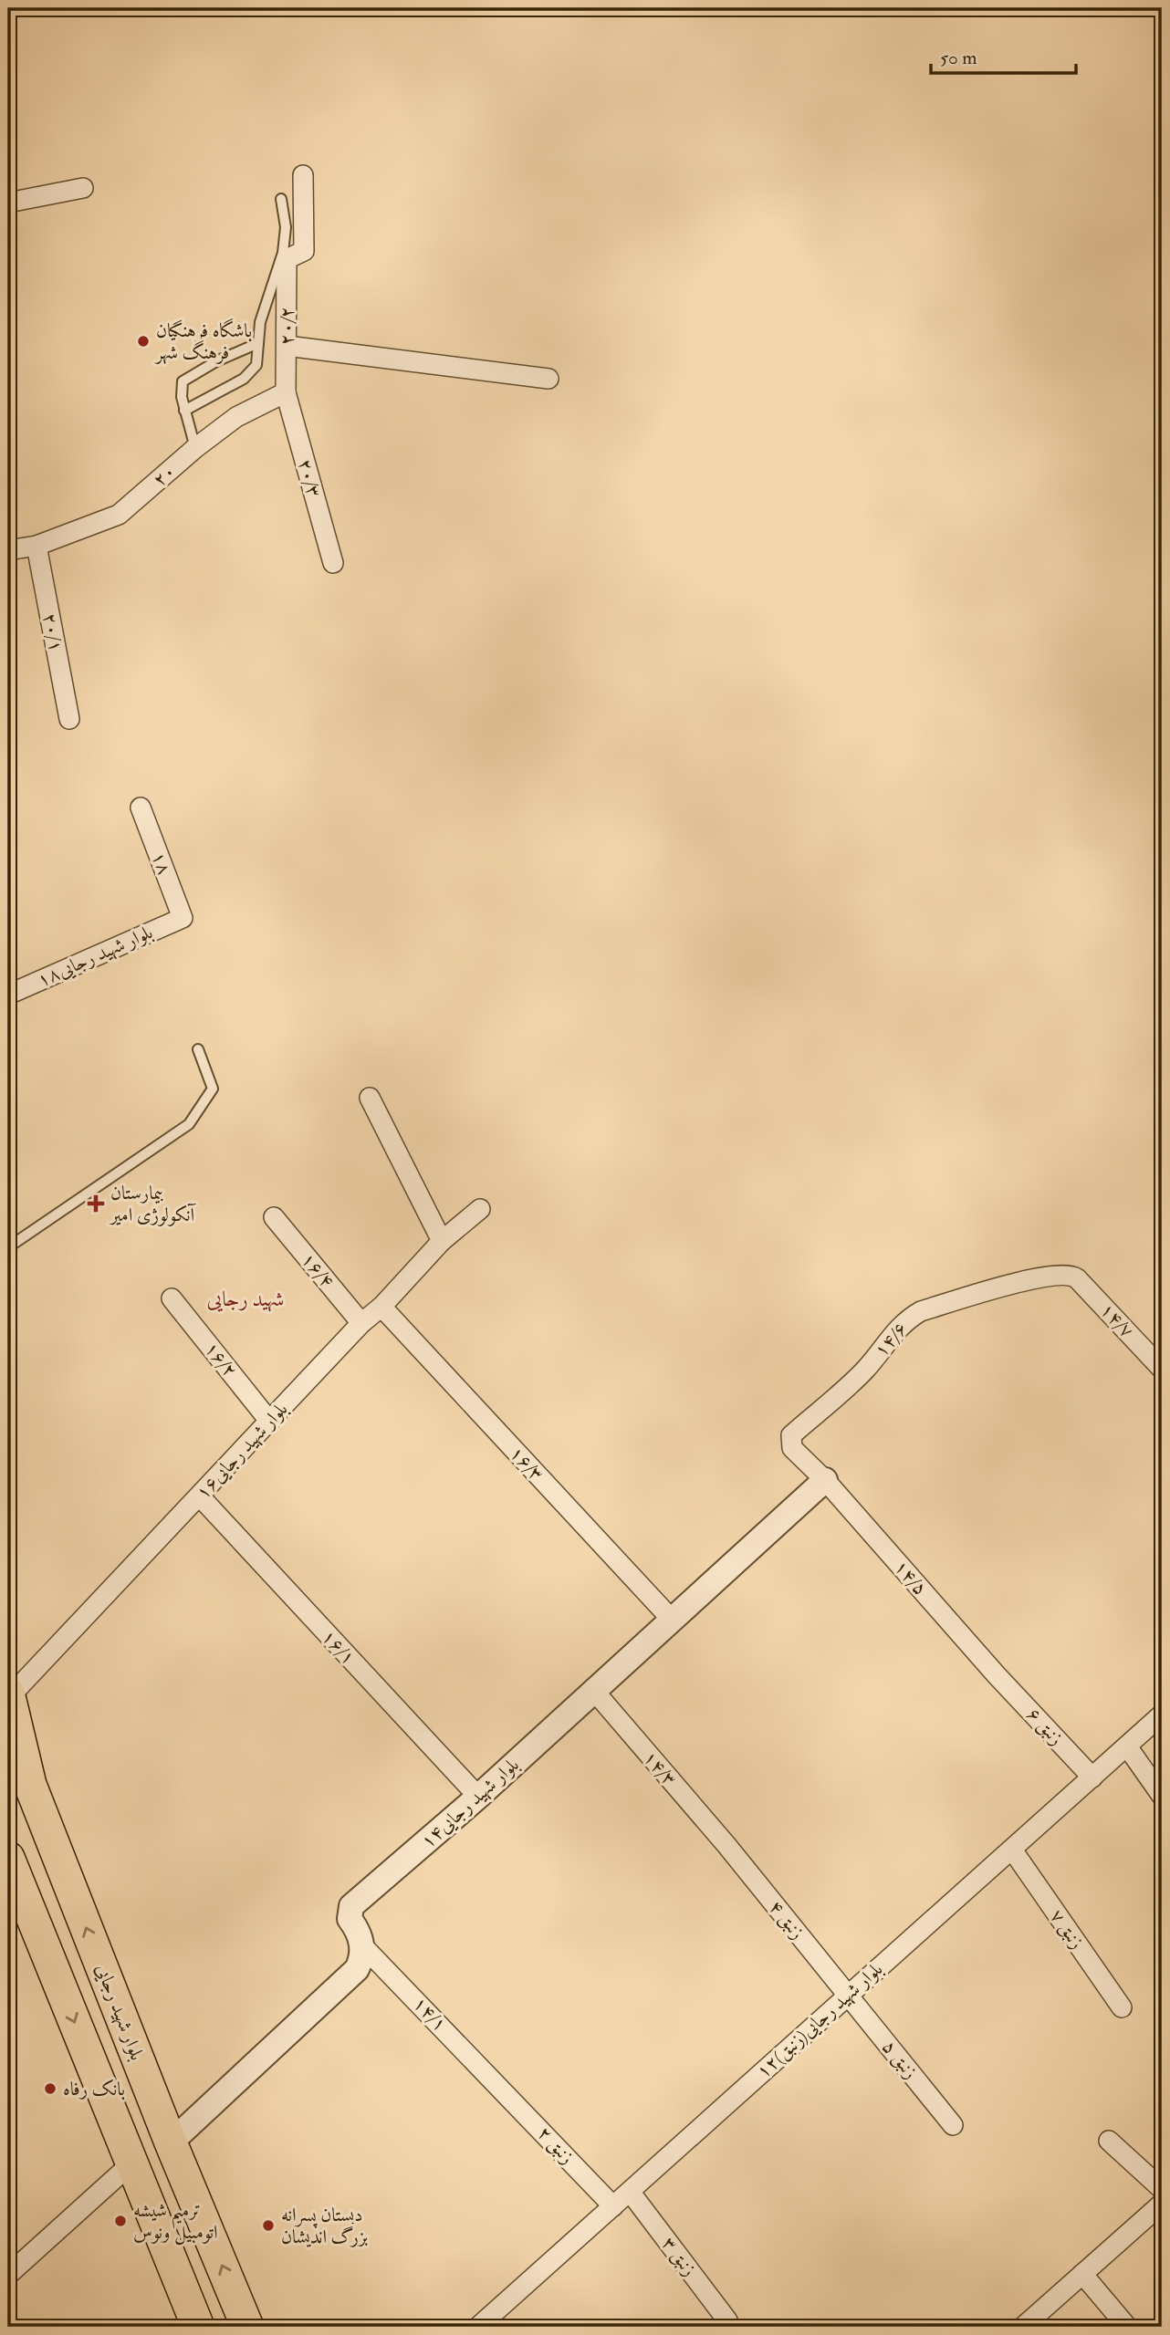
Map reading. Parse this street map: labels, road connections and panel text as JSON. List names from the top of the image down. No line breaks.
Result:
{"streets":{"main road":["بلوار شهید رجایی"],"street":["۲۰/۲","۲۰","۲۰/۳","۲۰/۱","۱۸","بلوار شهید رجایی۱۸","۱۶/۴","۱۴/۷","۱۴/۶","۱۶/۲","بلوار شهید رجایی۱۶","۱۶/۳","۱۴/۵","۱۶/۱","زنبق ۶","۱۴/۳","بلوار شهید رجایی۱۴","زنبق ۴","زنبق ۷","۱۴/۱","۱۲بلوار شهید رجایی(زنبق)","زنبق ۵","زنبق ۲","زنبق ۳"]},"crossings":[["۲۰/۲","۲۰"],["۲۰/۲","۲۰/۳"],["۲۰","۲۰/۳"],["۲۰","۲۰/۱"],["۱۸","بلوار شهید رجایی۱۸"],["۱۶/۴","بلوار شهید رجایی۱۶"],["۱۴/۷","۱۴/۶"],["۱۴/۶","۱۴/۵"],["۱۴/۶","بلوار شهید رجایی۱۴"],["۱۶/۲","بلوار شهید رجایی۱۶"],["بلوار شهید رجایی۱۶","۱۶/۳"],["بلوار شهید رجایی۱۶","۱۶/۱"],["بلوار شهید رجایی۱۶","بلوار شهید رجایی"],["۱۶/۳","بلوار شهید رجایی۱۴"],["۱۴/۵","زنبق ۶"],["۱۴/۵","بلوار شهید رجایی۱۴"],["۱۶/۱","بلوار شهید رجایی۱۴"],["زنبق ۶","۱۲بلوار شهید رجایی(زنبق)"],["۱۴/۳","بلوار شهید رجایی۱۴"],["۱۴/۳","زنبق ۴"],["بلوار شهید رجایی۱۴","۱۴/۱"],["زنبق ۴","۱۲بلوار شهید رجایی(زنبق)"],["زنبق ۴","زنبق ۵"],["زنبق ۷","۱۲بلوار شهید رجایی(زنبق)"],["۱۴/۱","زنبق ۲"],["۱۲بلوار شهید رجایی(زنبق)","زنبق ۵"],["۱۲بلوار شهید رجایی(زنبق)","زنبق ۲"],["۱۲بلوار شهید رجایی(زنبق)","زنبق ۳"]],"districts":["شهید رجایی"],"places":{"other":["باشگاه فرهنگیان فرهنگ شهر","بانک رفاه","ترمیم شیشه اتومبیل ونوس","دبستان پسرانه بزرگ اندیشان"],"health":["بیمارستان آنکولوژی امیر"]},"scale_bar":"50 m"}
